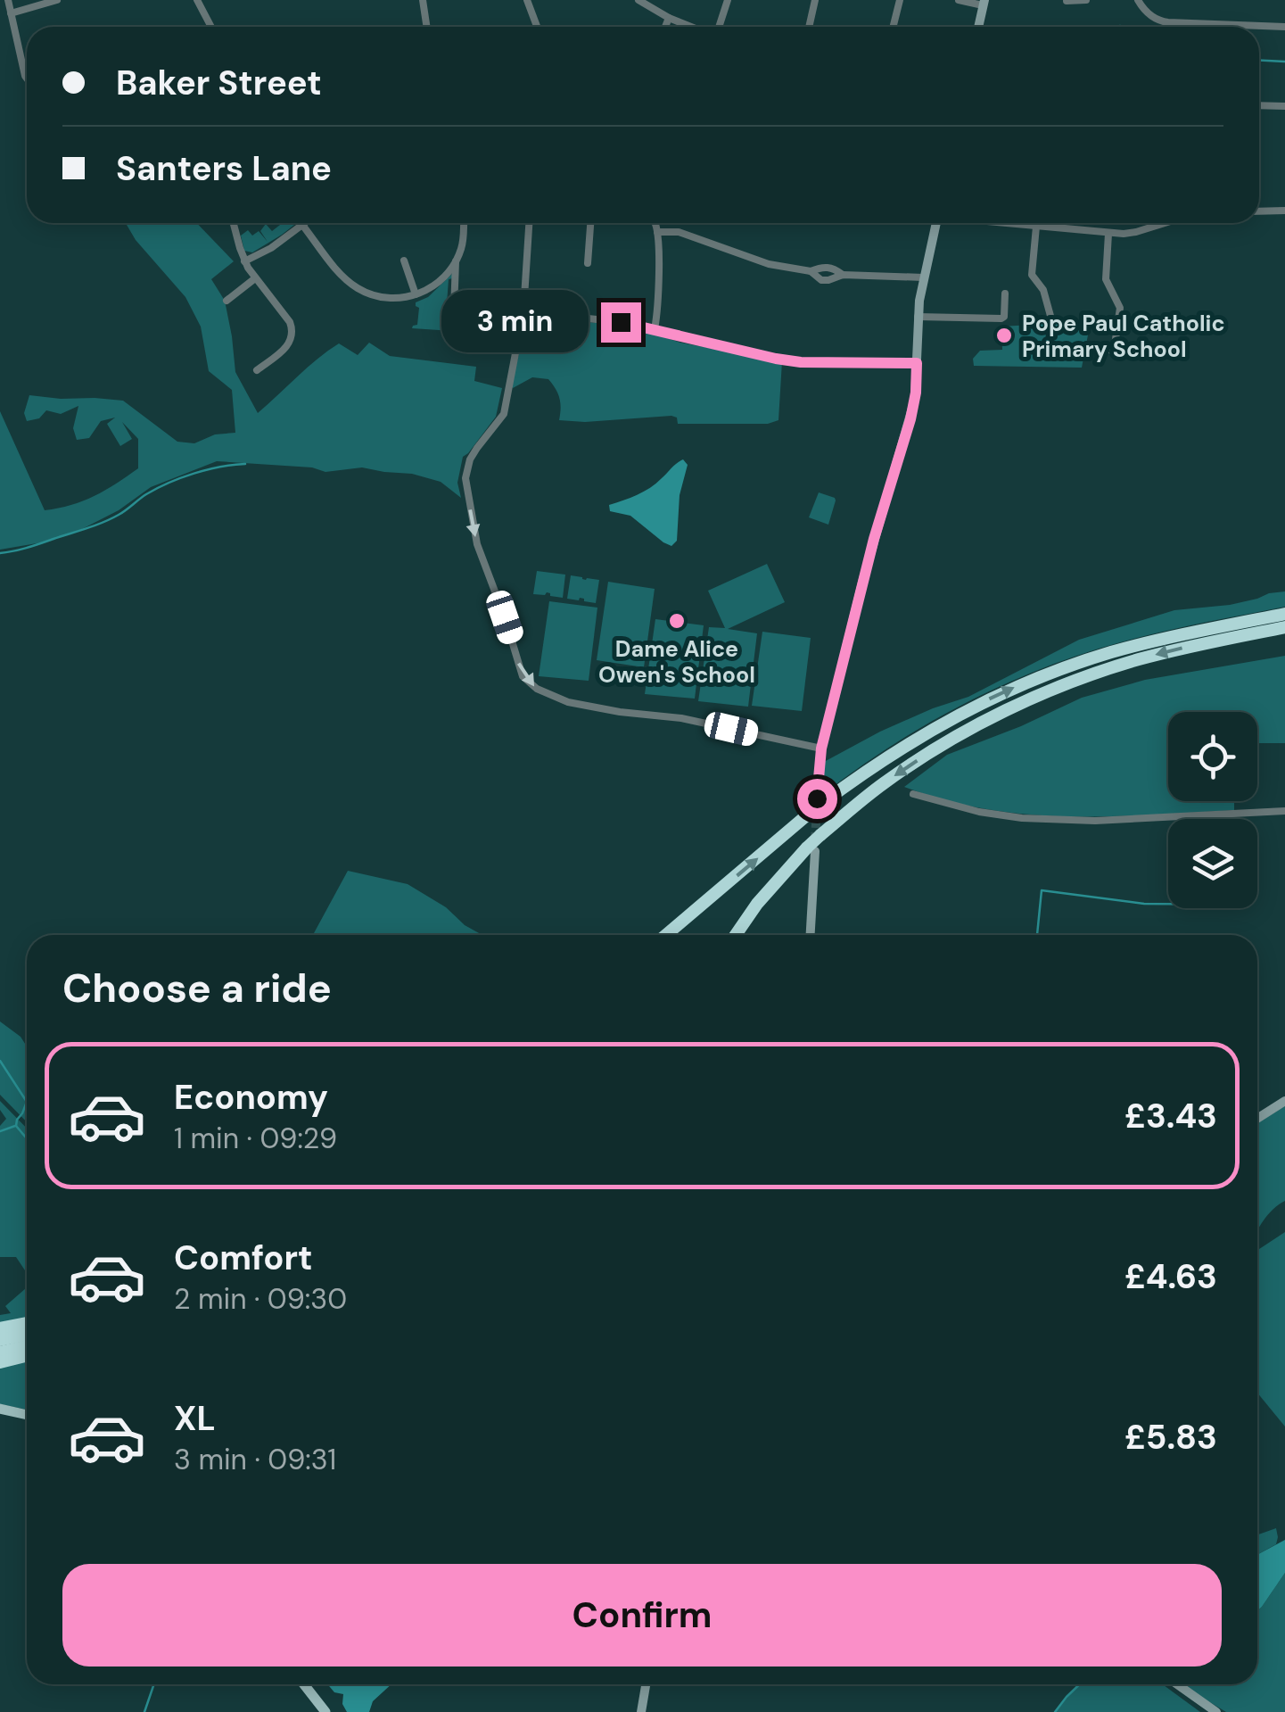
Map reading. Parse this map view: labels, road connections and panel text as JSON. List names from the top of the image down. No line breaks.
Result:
{"places":["Pope Paul Catholic Primary School","Dame Alice Owen's School"],"page":{"banner":["Baker Street","Santers Lane"],"bubble":"3 min","heading":"Choose a ride","list":[{"name":"Economy","note":"1 min · 09:29","value":"£3.43"},{"name":"Comfort","note":"2 min · 09:30","value":"£4.63"},{"name":"XL","note":"3 min · 09:31","value":"£5.83"}],"buttons":"Confirm"}}
